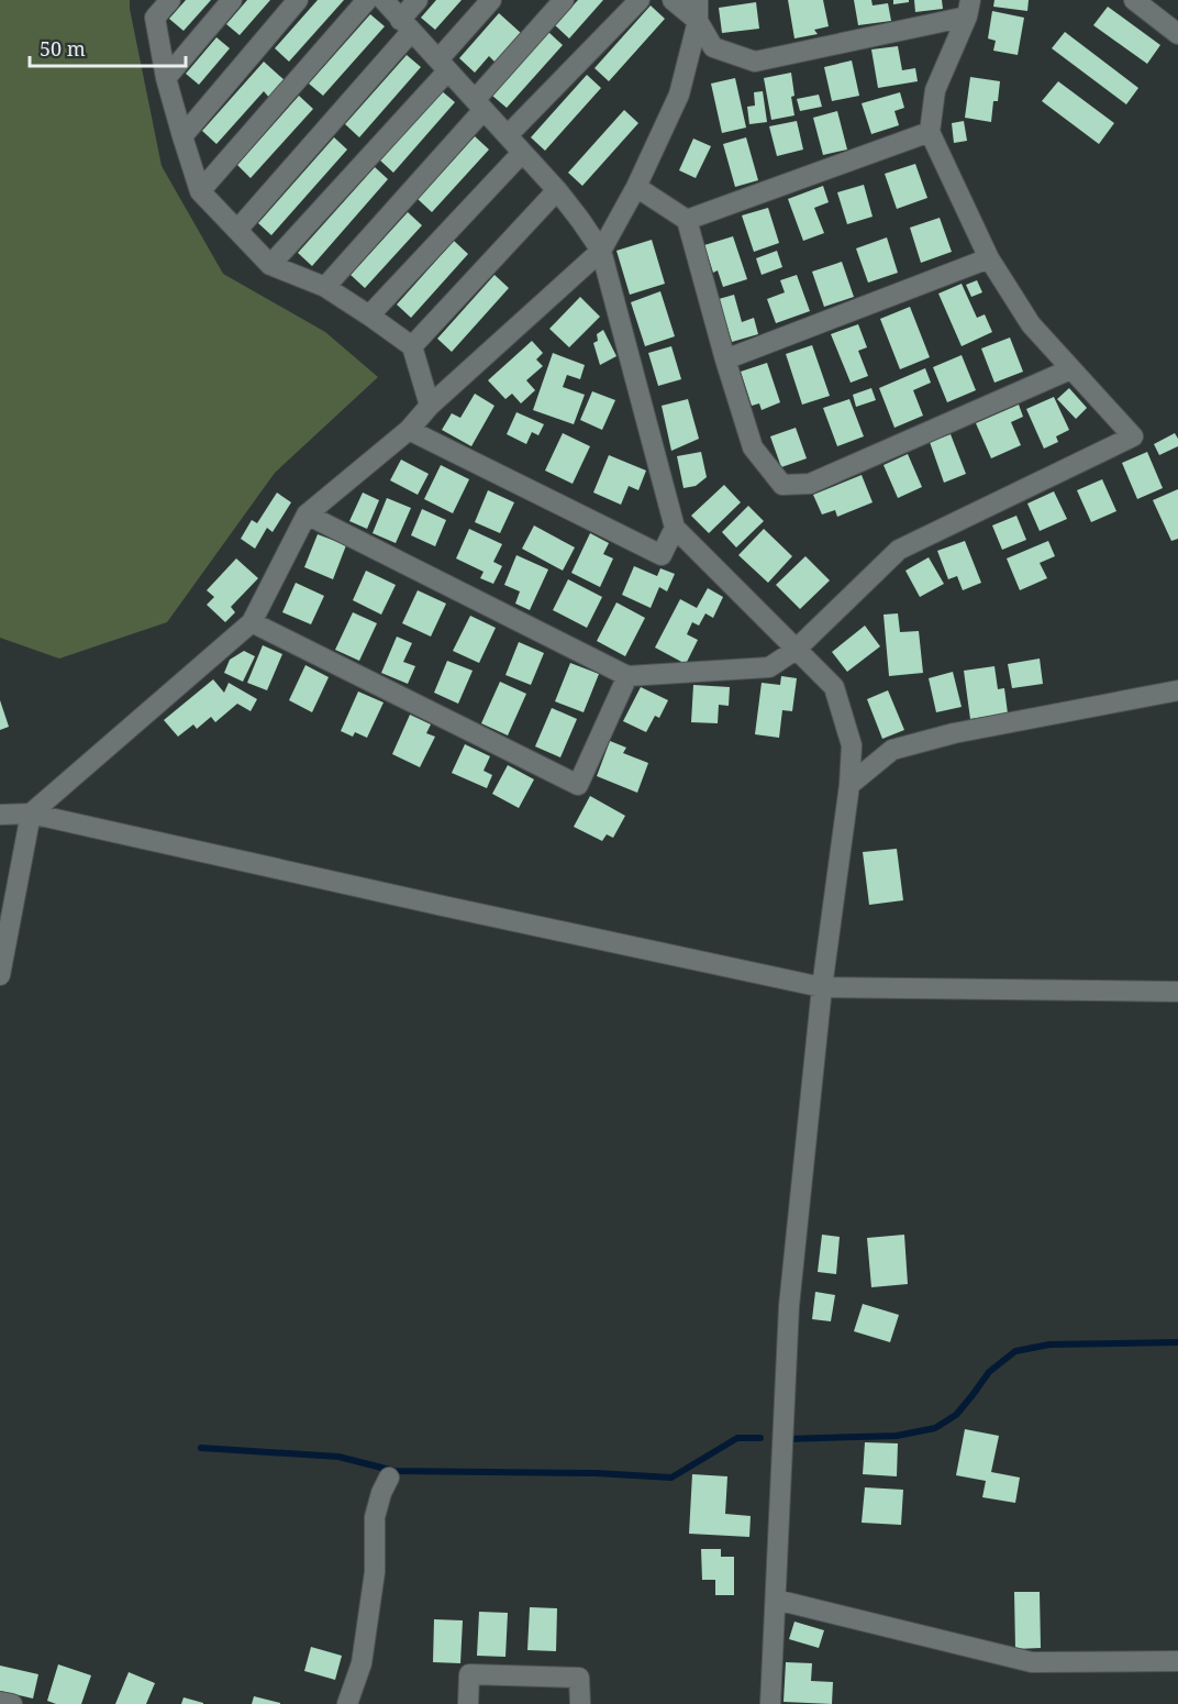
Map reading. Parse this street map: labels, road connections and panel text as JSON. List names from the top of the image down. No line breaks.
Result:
{"scale_bar":"50 m"}
